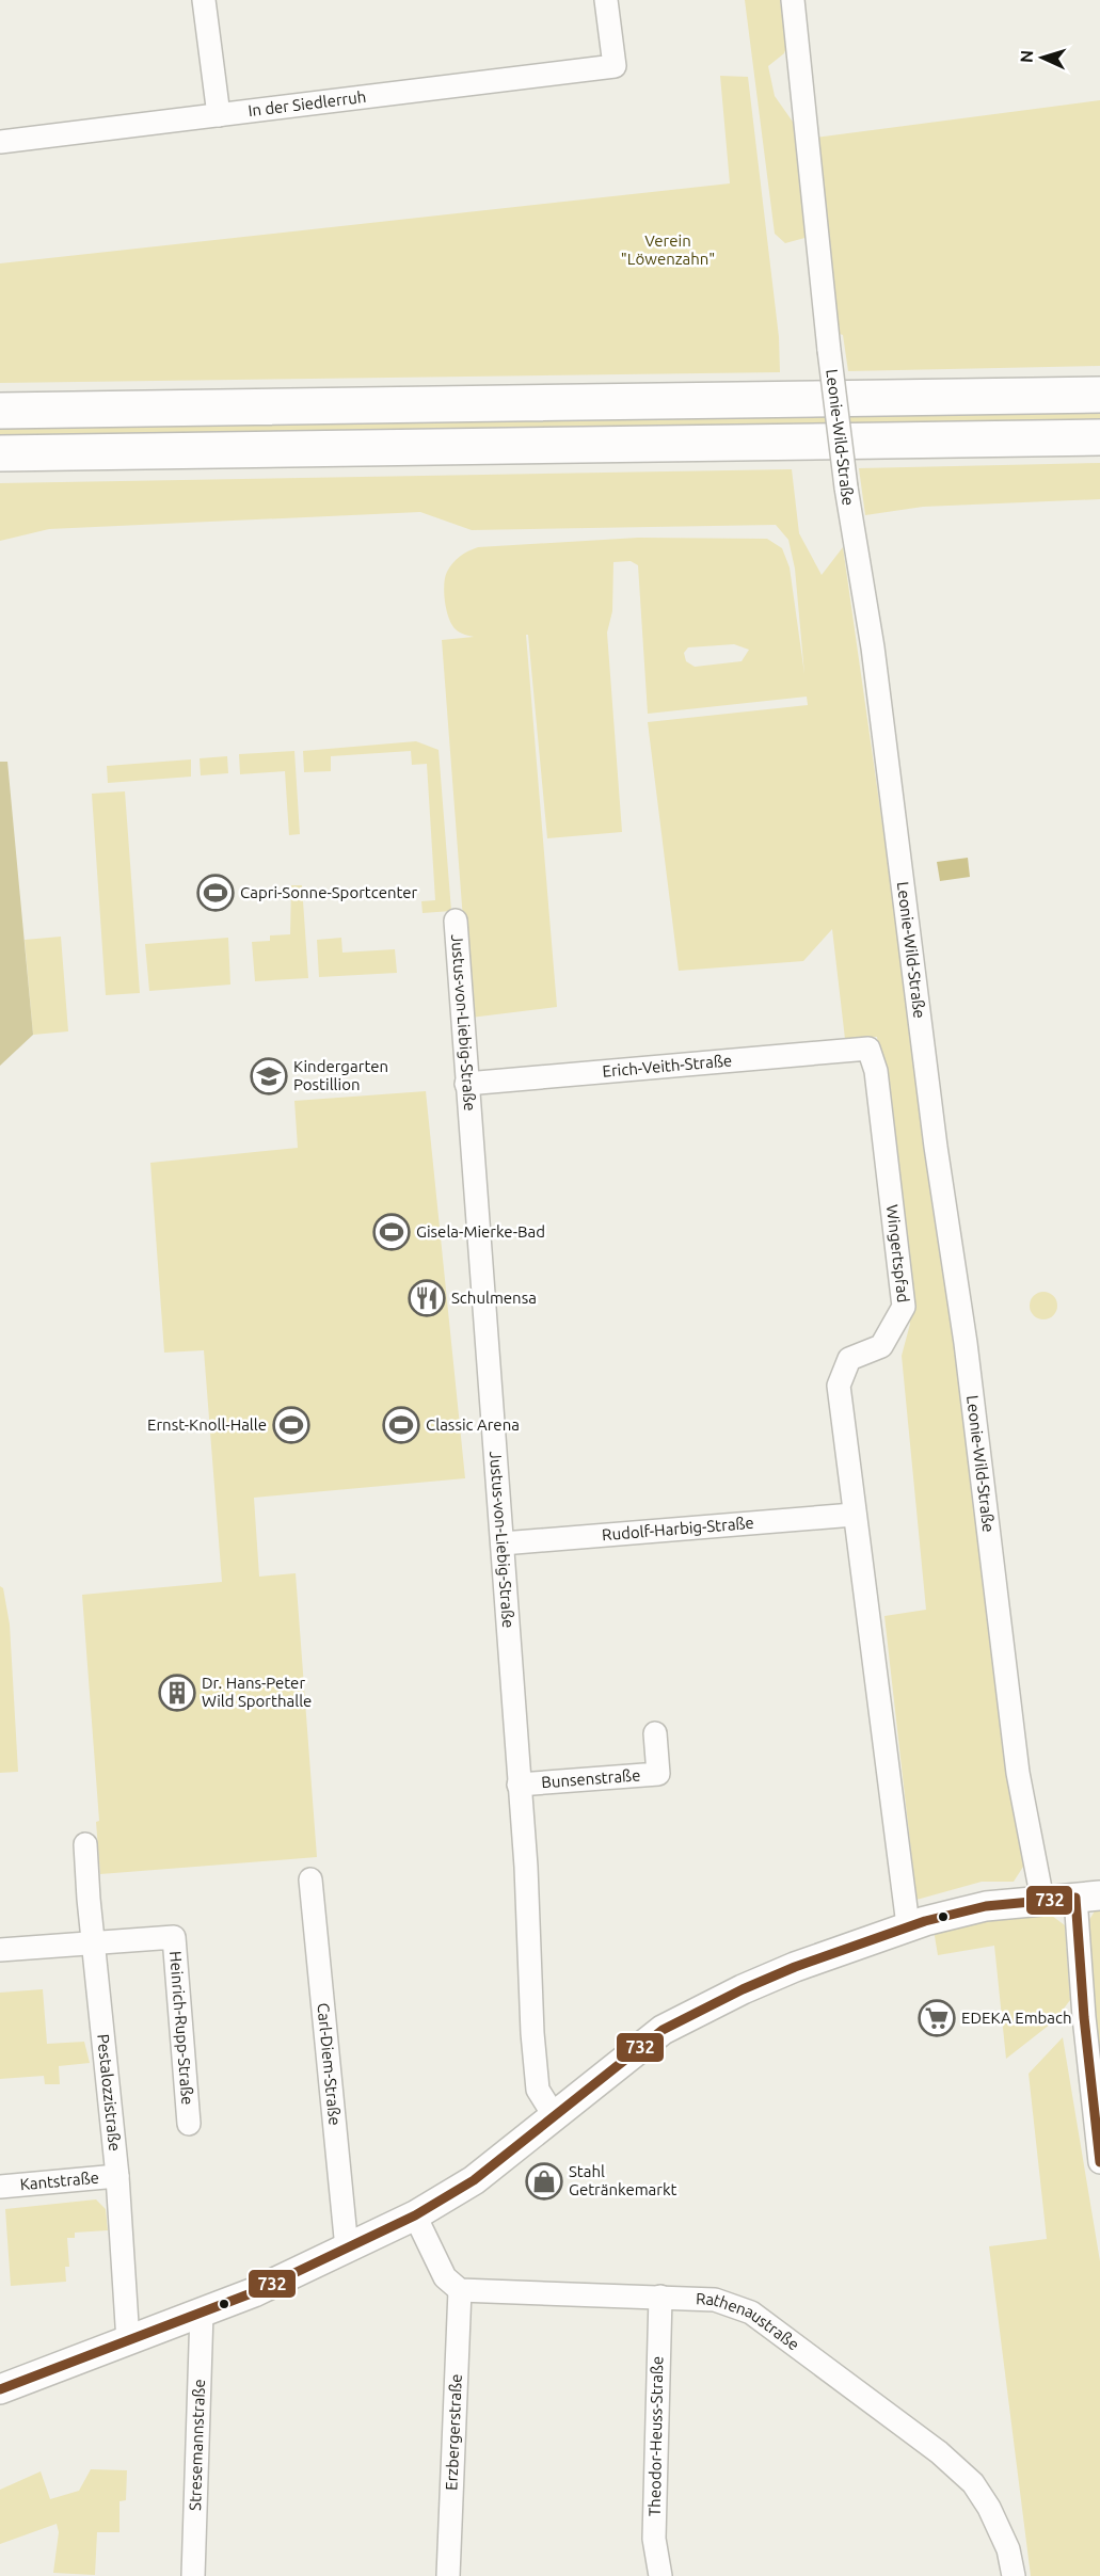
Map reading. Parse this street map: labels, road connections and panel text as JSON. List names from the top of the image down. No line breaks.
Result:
{"streets":{"street":["In der Siedlerruh","Leonie-Wild-Straße","Justus-von-Liebig-Straße","Erich-Veith-Straße","Wingertspfad","Rudolf-Harbig-Straße","Bunsenstraße","Heinrich-Rupp-Straße","Carl-Diem-Straße","Pestalozzistraße","Kantstraße","Rathenaustraße","Erzbergerstraße","Theodor-Heuss-Straße","Stresemannstraße"]},"crossings":[["Justus-von-Liebig-Straße","Erich-Veith-Straße"],["Justus-von-Liebig-Straße","Rudolf-Harbig-Straße"],["Justus-von-Liebig-Straße","Bunsenstraße"],["Erich-Veith-Straße","Wingertspfad"],["Wingertspfad","Rudolf-Harbig-Straße"],["Heinrich-Rupp-Straße","Pestalozzistraße"],["Pestalozzistraße","Kantstraße"],["Rathenaustraße","Erzbergerstraße"],["Rathenaustraße","Theodor-Heuss-Straße"]],"parks":["Verein \"Löwenzahn\""],"places":{"sports":["Capri-Sonne-Sportcenter","Gisela-Mierke-Bad","Ernst-Knoll-Halle","Classic Arena"],"school or university":["Kindergarten Postillion"],"restaurant":["Schulmensa"],"building":["Dr. Hans-Peter Wild Sporthalle"],"supermarket":["EDEKA Embach"],"shop":["Stahl Getränkemarkt"]},"lines":["transit line 732"],"north":"left"}
